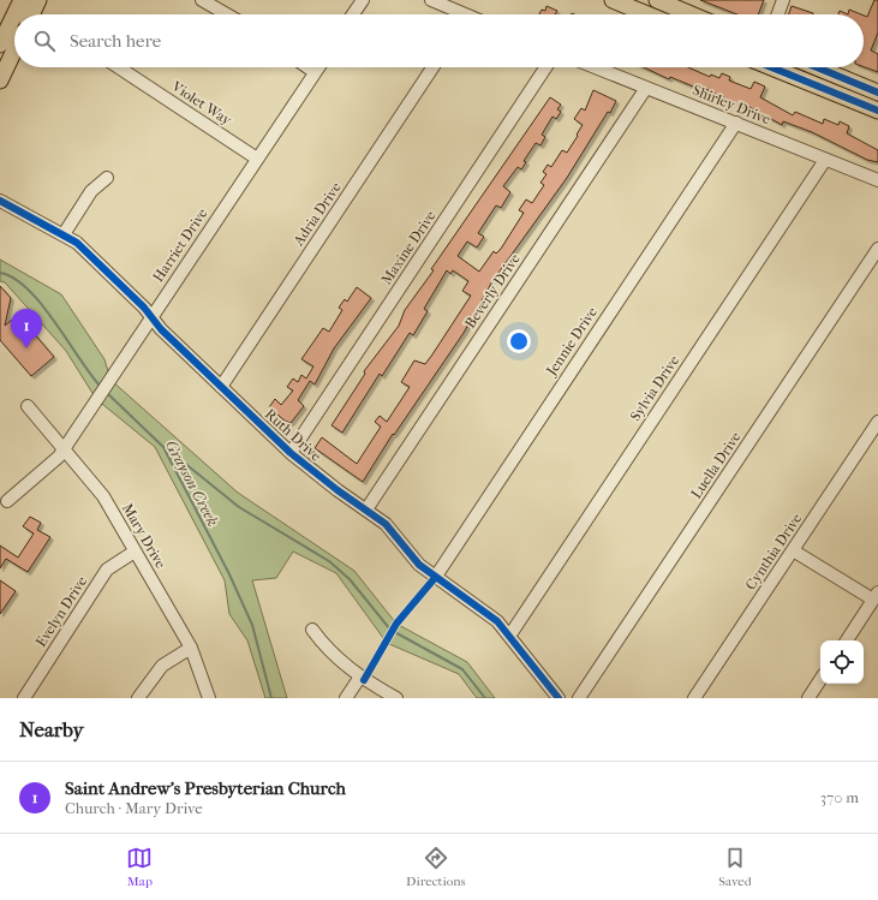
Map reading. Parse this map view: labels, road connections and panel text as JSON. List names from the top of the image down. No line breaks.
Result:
{"streets":{"street":["Violet Way","Shirley Drive","Adria Drive","Harriet Drive","Maxine Drive","Beverly Drive","Jennie Drive","Sylvia Drive","Ruth Drive","Luella Drive","Mary Drive","Cynthia Drive","Evelyn Drive"]},"crossings":[["Violet Way","Harriet Drive"],["Shirley Drive","Beverly Drive"],["Shirley Drive","Jennie Drive"],["Shirley Drive","Sylvia Drive"],["Adria Drive","Ruth Drive"],["Harriet Drive","Ruth Drive"],["Harriet Drive","Mary Drive"],["Maxine Drive","Ruth Drive"],["Beverly Drive","Ruth Drive"],["Jennie Drive","Ruth Drive"],["Sylvia Drive","Ruth Drive"],["Mary Drive","Evelyn Drive"]],"water":["Grayson Creek"],"page":{"search":"Search here","pins":"1","heading":"Nearby","list":[{"mark":"1","name":"Saint Andrew's Presbyterian Church","note":"Church · Mary Drive","value":"370 m"}],"nav":["Map","Directions","Saved"]}}
